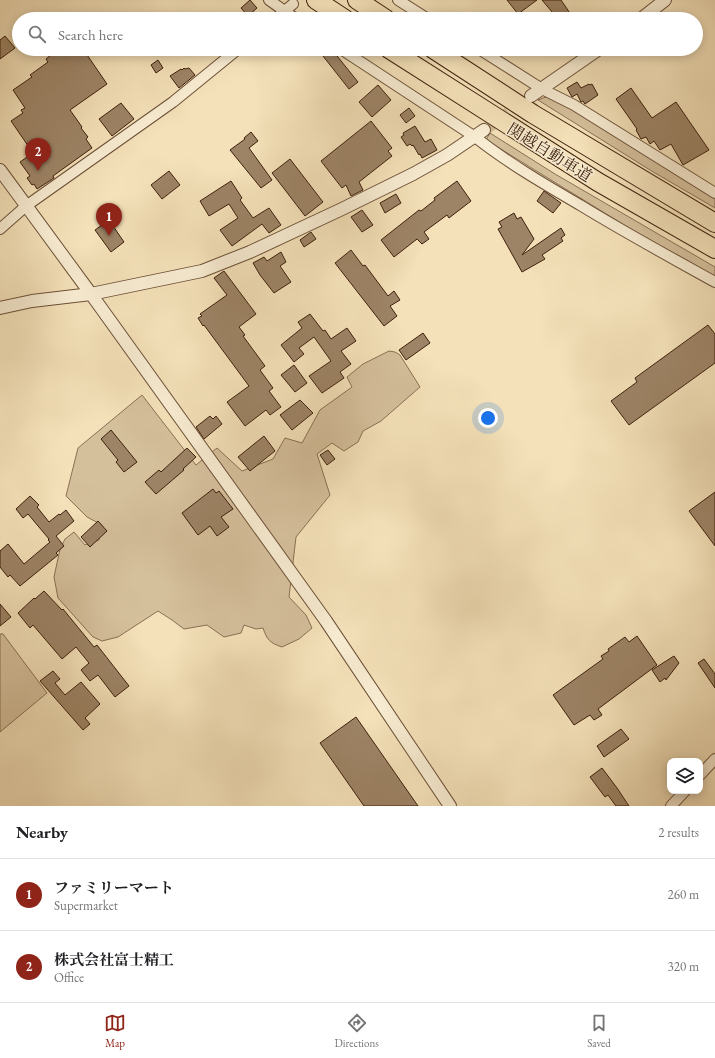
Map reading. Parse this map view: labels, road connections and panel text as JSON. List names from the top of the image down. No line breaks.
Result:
{"streets":{"highway":["関越自動車道"]},"page":{"search":"Search here","pins":["2","1"],"heading":["Nearby","2 results"],"list":[{"mark":"1","name":"ファミリーマート","note":"Supermarket","value":"260 m"},{"mark":"2","name":"株式会社富士精工","note":"Office","value":"320 m"}],"nav":["Map","Directions","Saved"]}}
